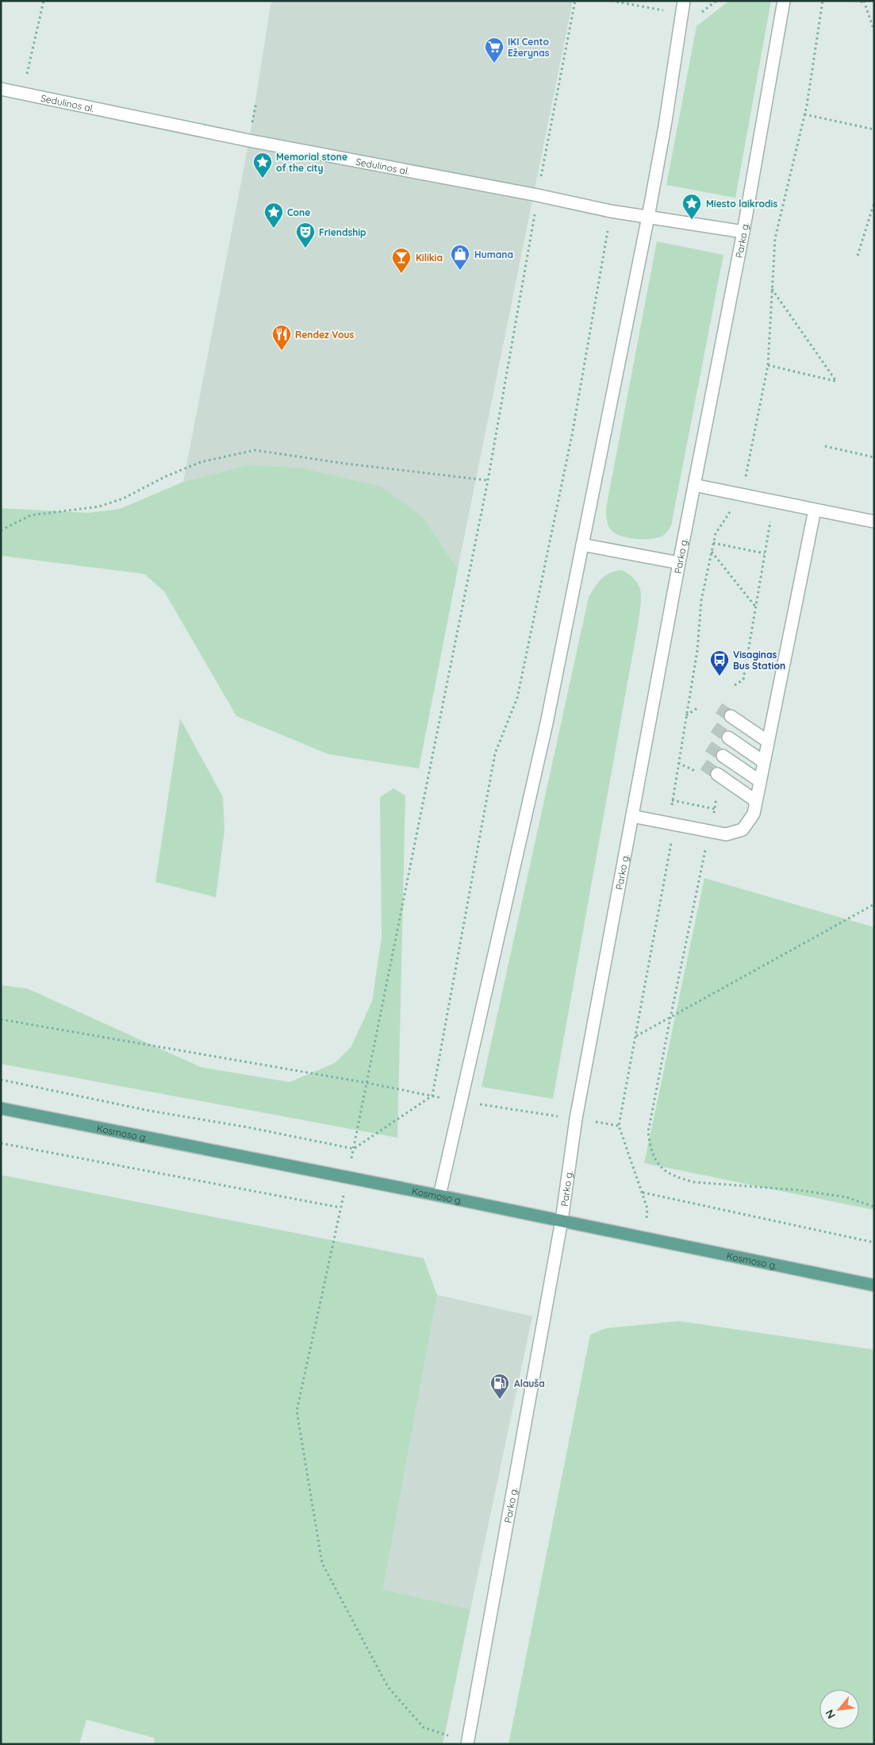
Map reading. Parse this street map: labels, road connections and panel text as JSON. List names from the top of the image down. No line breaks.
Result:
{"streets":{"main road":["Kosmoso g."],"street":["Sedulinos al.","Parko g."]},"crossings":[["Sedulinos al.","Parko g."],["Parko g.","Kosmoso g."]],"places":{"supermarket":["IKI Cento Ežerynas"],"place":["Memorial stone of the city","Miesto laikrodis","Cone"],"theatre":["Friendship"],"shop":["Humana"],"bar":["Kilikia"],"restaurant":["Rendez Vous"],"bus stop":["Visaginas Bus Station"],"fuel station":["Alauša"]},"north":"bottom left"}
